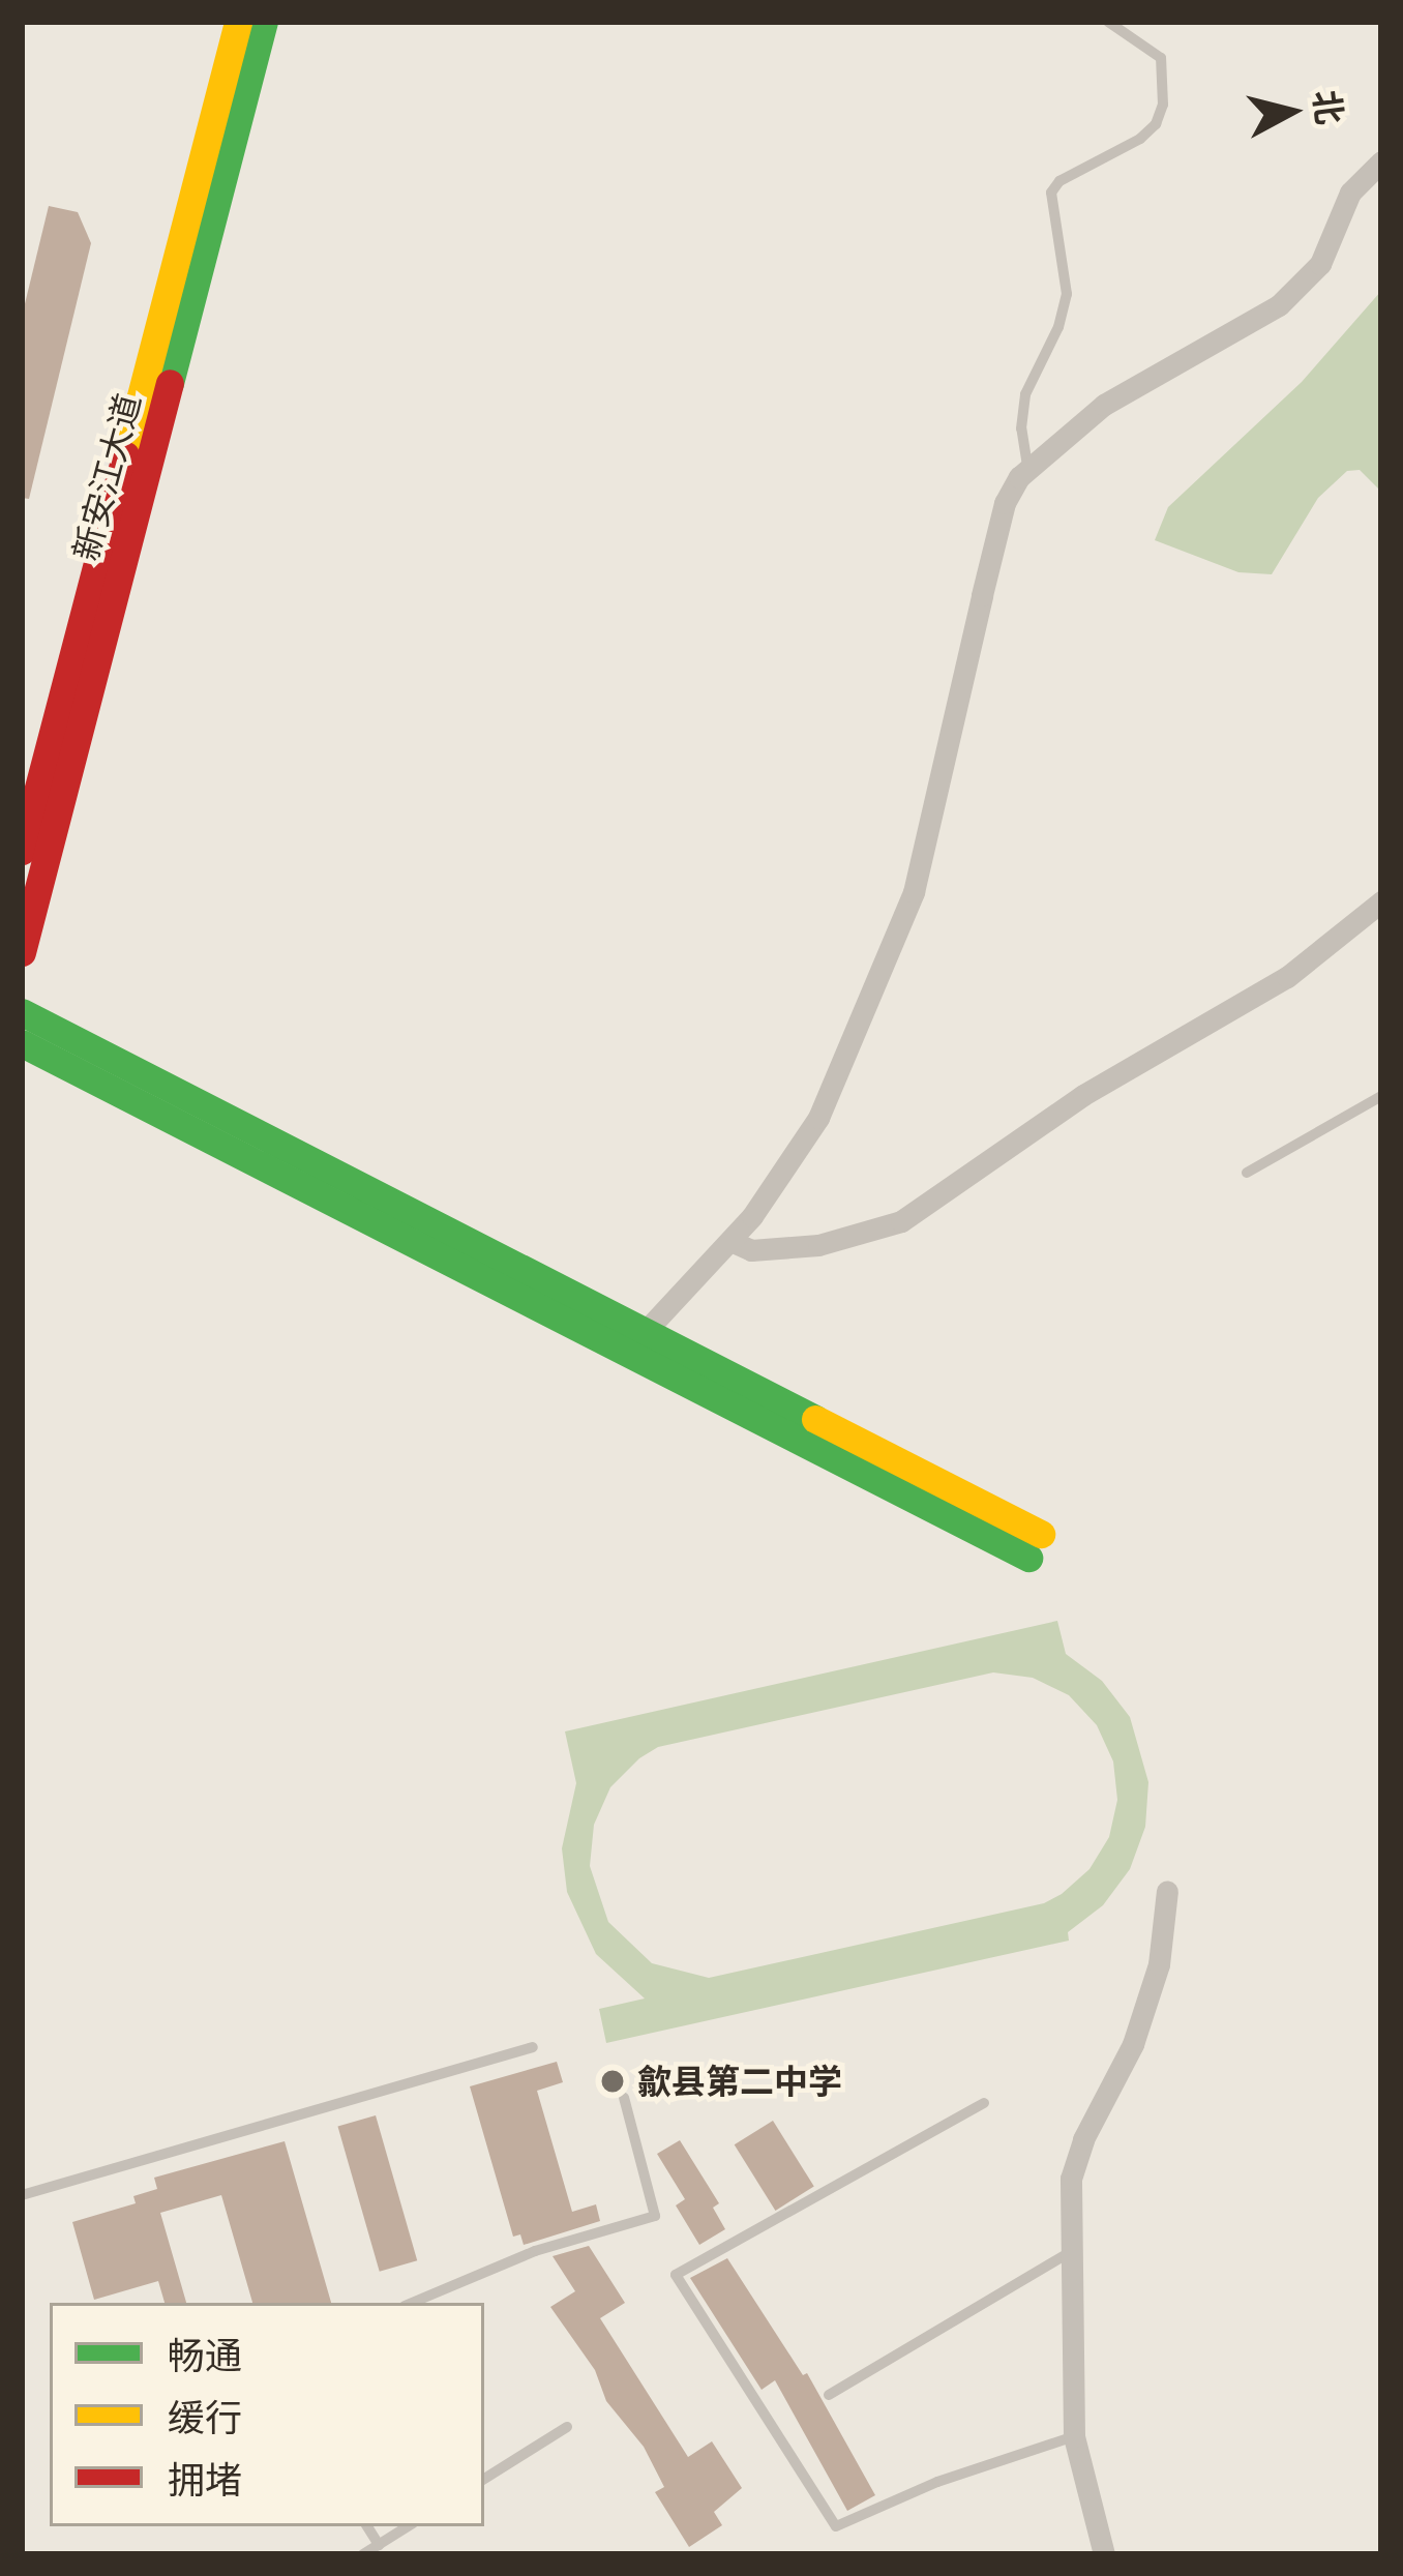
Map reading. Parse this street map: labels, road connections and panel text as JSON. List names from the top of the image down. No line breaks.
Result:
{"streets":{"street":["新安江大道"]},"places":["歙县第二中学"],"legend":["畅通","缓行","拥堵"],"north":"right"}
